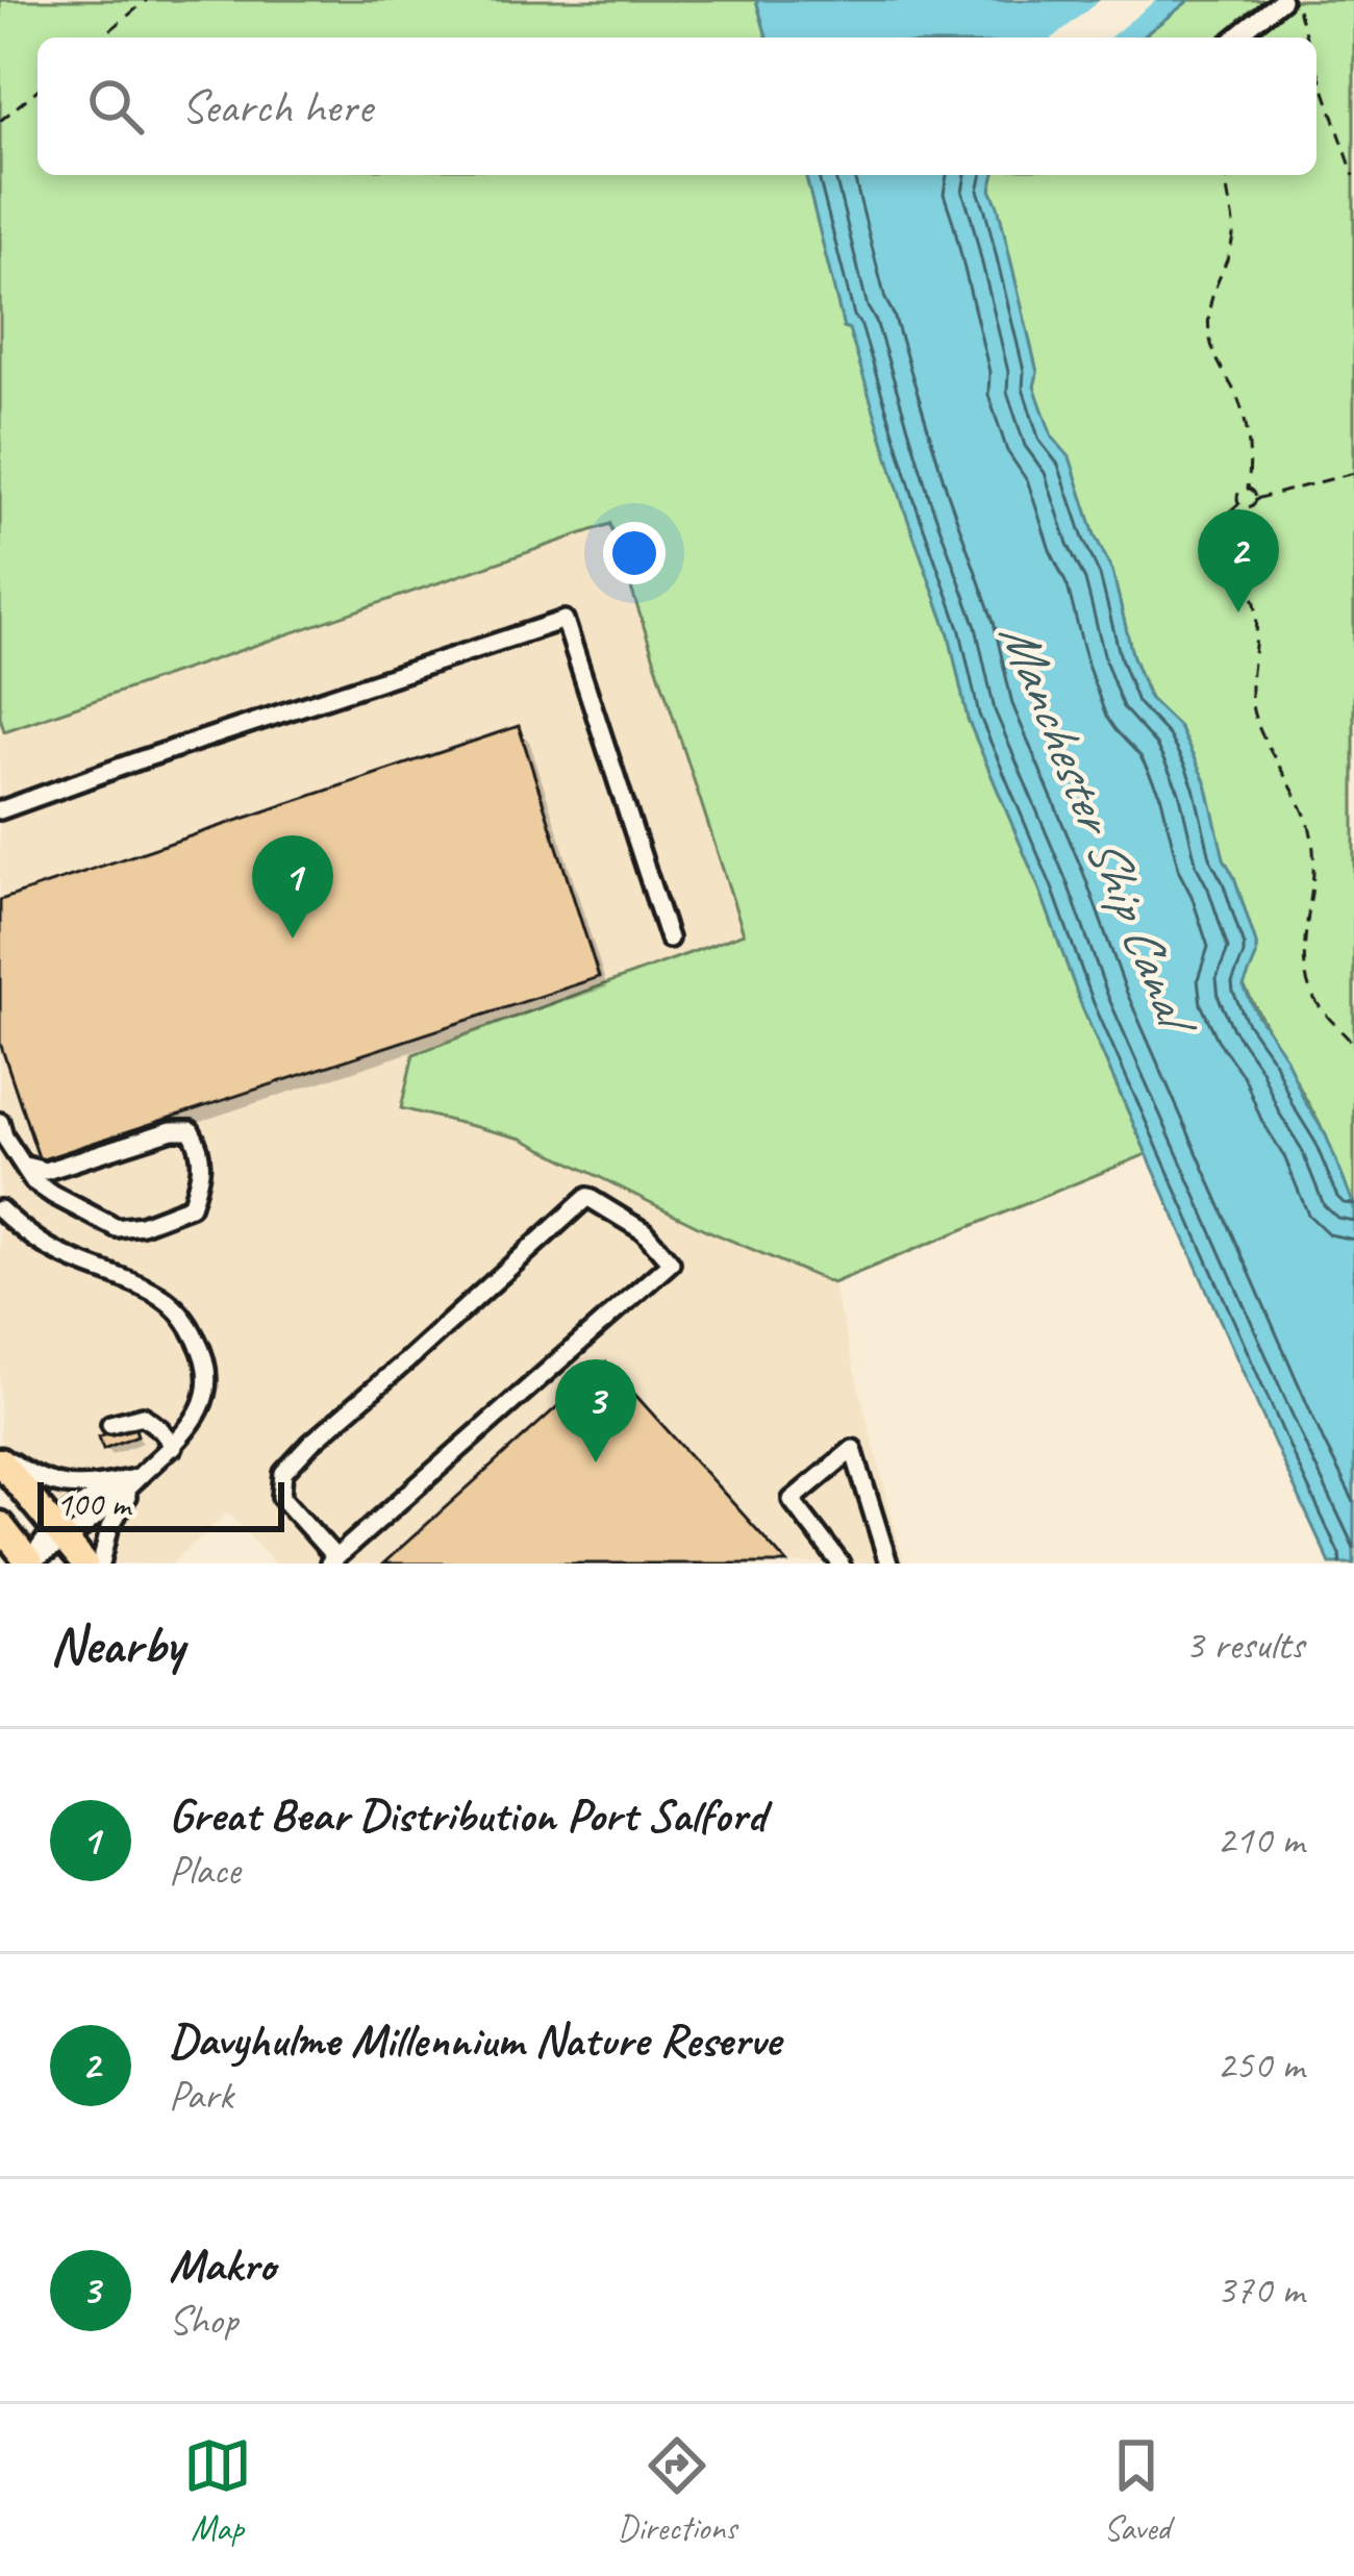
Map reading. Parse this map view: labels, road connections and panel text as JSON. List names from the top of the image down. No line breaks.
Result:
{"water":["Manchester Ship Canal"],"scale_bar":"100 m","page":{"search":"Search here","pins":["2","1","3"],"scale":"100 m","heading":["Nearby","3 results"],"list":[{"mark":"1","name":"Great Bear Distribution Port Salford","note":"Place","value":"210 m"},{"mark":"2","name":"Davyhulme Millennium Nature Reserve","note":"Park","value":"250 m"},{"mark":"3","name":"Makro","note":"Shop","value":"370 m"}],"nav":["Map","Directions","Saved"]}}
